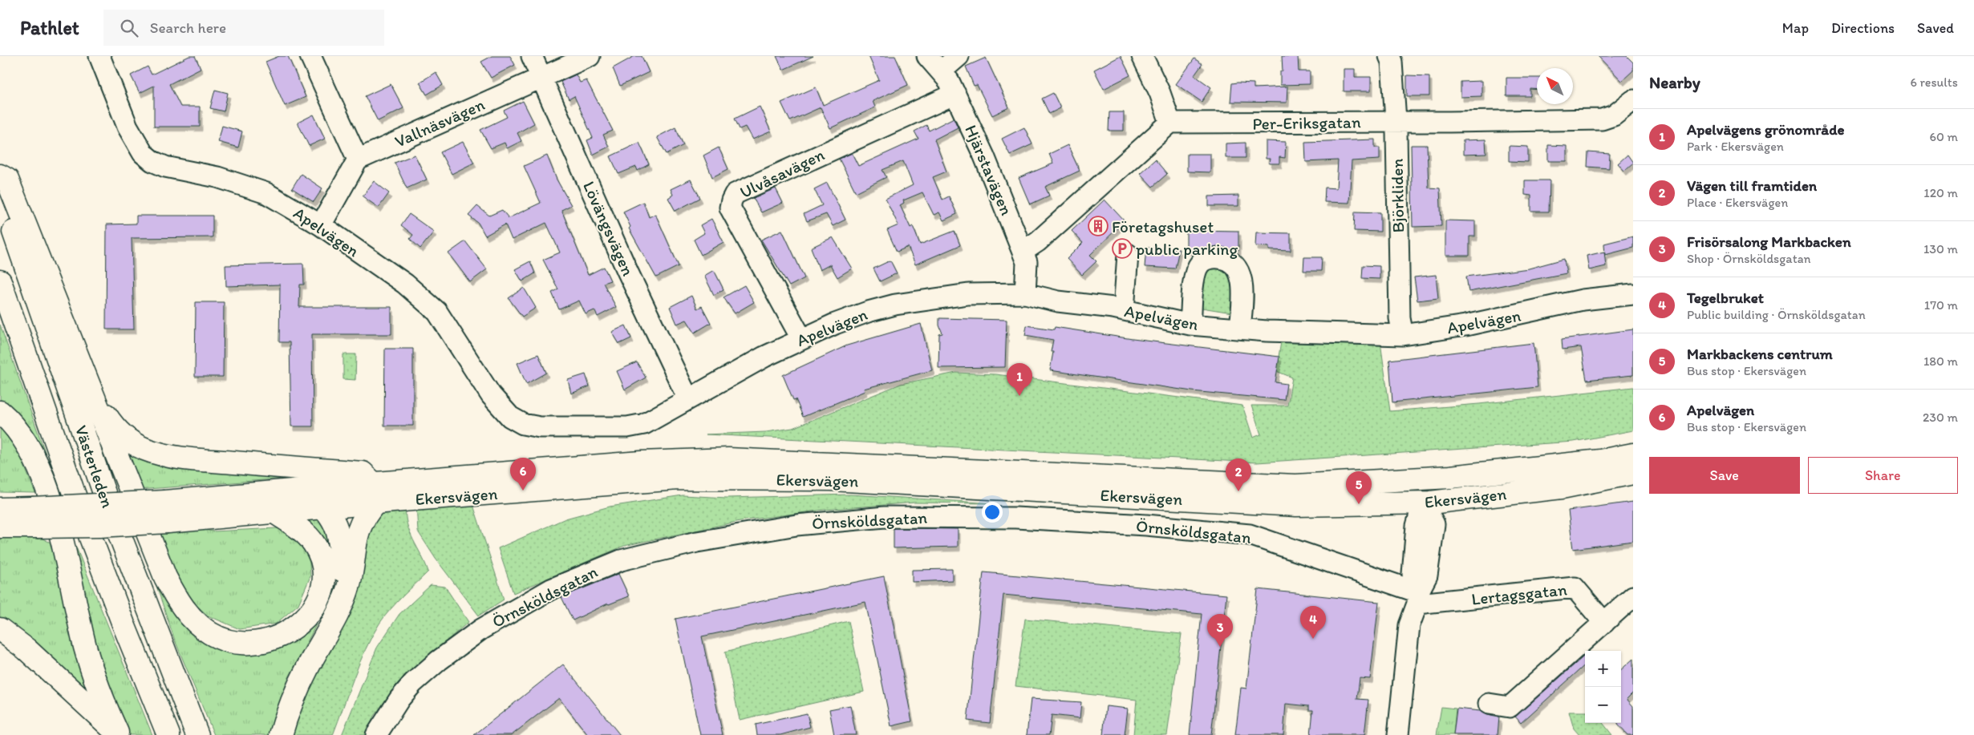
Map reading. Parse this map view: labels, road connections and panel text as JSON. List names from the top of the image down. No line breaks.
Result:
{"streets":{"main road":["Västerleden","Ekersvägen"],"street":["Vallnäsvägen","Per-Eriksgatan","Hjärstavägen","Ulvåsavägen","Björkliden","Lövängsvägen","Apelvägen","Örnsköldsgatan","Lertagsgatan"]},"crossings":[["Vallnäsvägen","Lövängsvägen"],["Per-Eriksgatan","Björkliden"],["Hjärstavägen","Ulvåsavägen"],["Hjärstavägen","Apelvägen"],["Ulvåsavägen","Apelvägen"],["Björkliden","Apelvägen"],["Lövängsvägen","Apelvägen"],["Örnsköldsgatan","Lertagsgatan"]],"places":{"building":["Företagshuset"],"parking":["public parking"]},"north":"top left","page":{"header":"Pathlet","search":"Search here","nav":["Map","Directions","Saved"],"heading":["Nearby","6 results"],"list":[{"mark":"1","name":"Apelvägens grönområde","note":"Park · Ekersvägen","value":"60 m"},{"mark":"2","name":"Vägen till framtiden","note":"Place · Ekersvägen","value":"120 m"},{"mark":"3","name":"Frisörsalong Markbacken","note":"Shop · Örnsköldsgatan","value":"130 m"},{"mark":"4","name":"Tegelbruket","note":"Public building · Örnsköldsgatan","value":"170 m"},{"mark":"5","name":"Markbackens centrum","note":"Bus stop · Ekersvägen","value":"180 m"},{"mark":"6","name":"Apelvägen","note":"Bus stop · Ekersvägen","value":"230 m"}],"pins":["1","6","2","5","4","3"],"buttons":["Save","Share"],"map_buttons":["+","−"]}}
